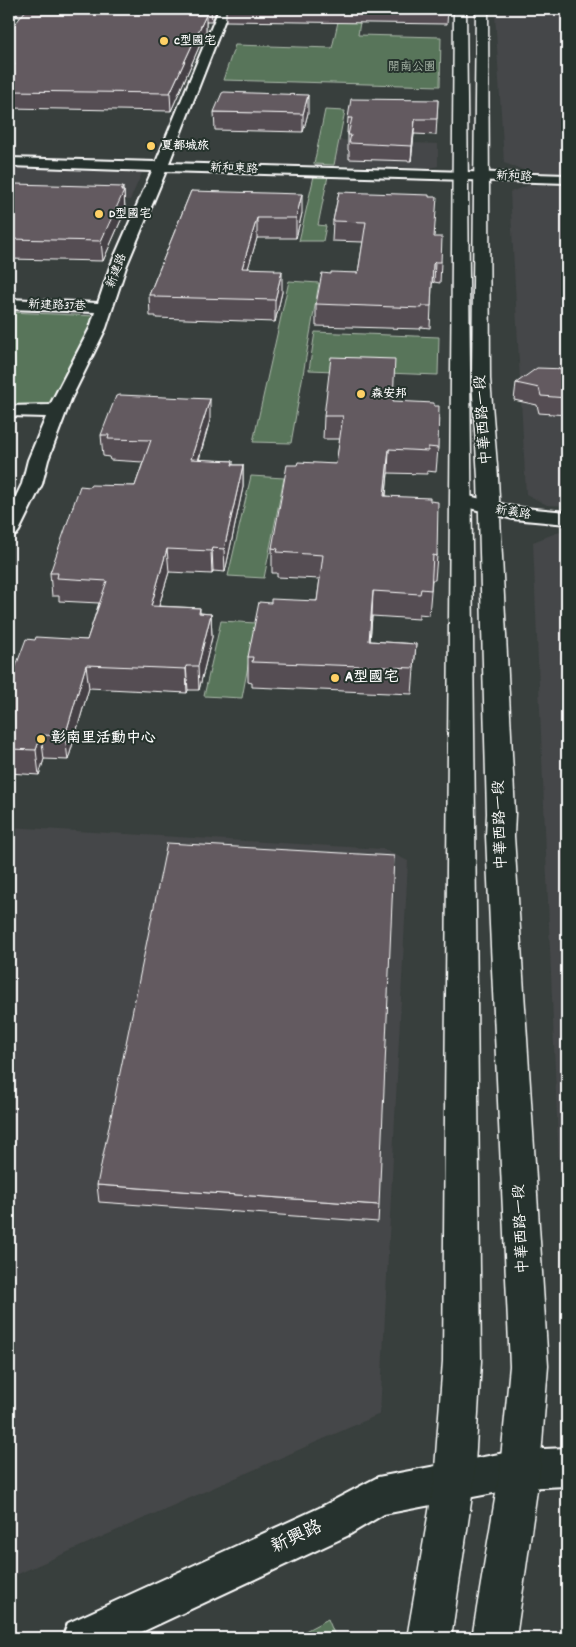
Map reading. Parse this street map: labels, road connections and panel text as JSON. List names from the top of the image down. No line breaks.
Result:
{"streets":{"main road":["中華西路一段"],"street":["新和東路","新和路","新建路","新建路37巷","新義路","新興路"]},"crossings":[["新和東路","新和路"],["新和東路","新建路"],["新和東路","中華西路一段"],["新和路","中華西路一段"],["新建路","新建路37巷"],["中華西路一段","新義路"],["中華西路一段","新興路"]],"parks":["開南公園"],"places":["C型國宅","夏都城旅","D型國宅","森安邦","A型國宅","彰南里活動中心"]}
